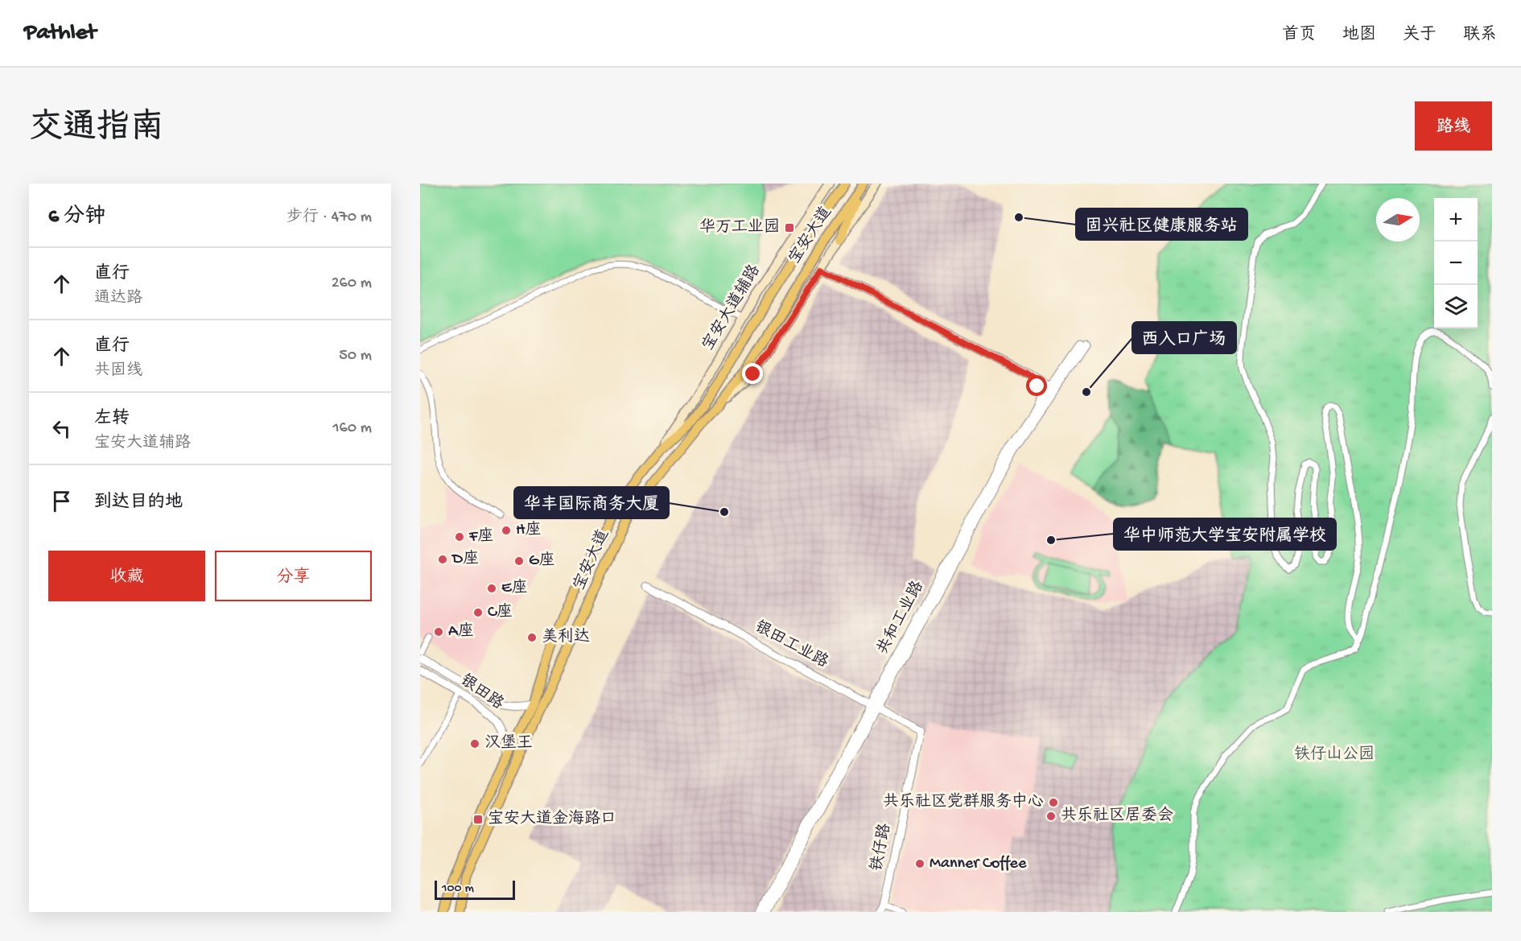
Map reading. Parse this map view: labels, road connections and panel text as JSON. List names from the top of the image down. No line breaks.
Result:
{"streets":{"main road":["宝安大道","宝安大道辅路"],"street":["共和工业路","银田工业路","银田路","铁仔路"]},"crossings":[["宝安大道","宝安大道辅路"],["宝安大道","银田路"],["共和工业路","银田工业路"],["银田工业路","铁仔路"]],"parks":["铁仔山公园"],"places":{"other":["固兴社区健康服务站","西入口广场","华丰国际商务大厦","H座","F座","华中师范大学宝安附属学校","D座","G座","E座","C座","A座","美利达","汉堡王","共乐社区党群服务中心","共乐社区居委会","Manner Coffee"],"transit":["华万工业园","宝安大道金海路口"]},"scale_bar":"100 m","north":"right","page":{"header":"Pathlet","nav":["首页","地图","关于","联系"],"title":"交通指南","buttons":["路线",["收藏","分享"]],"heading":["6 分钟","步行 · 470 m"],"map_buttons":["+","−"],"list":[["直行","通达路","260 m"],["直行","共固线","50 m"],["左转","宝安大道辅路","160 m"],"到达目的地"],"scale":"100 m"}}
